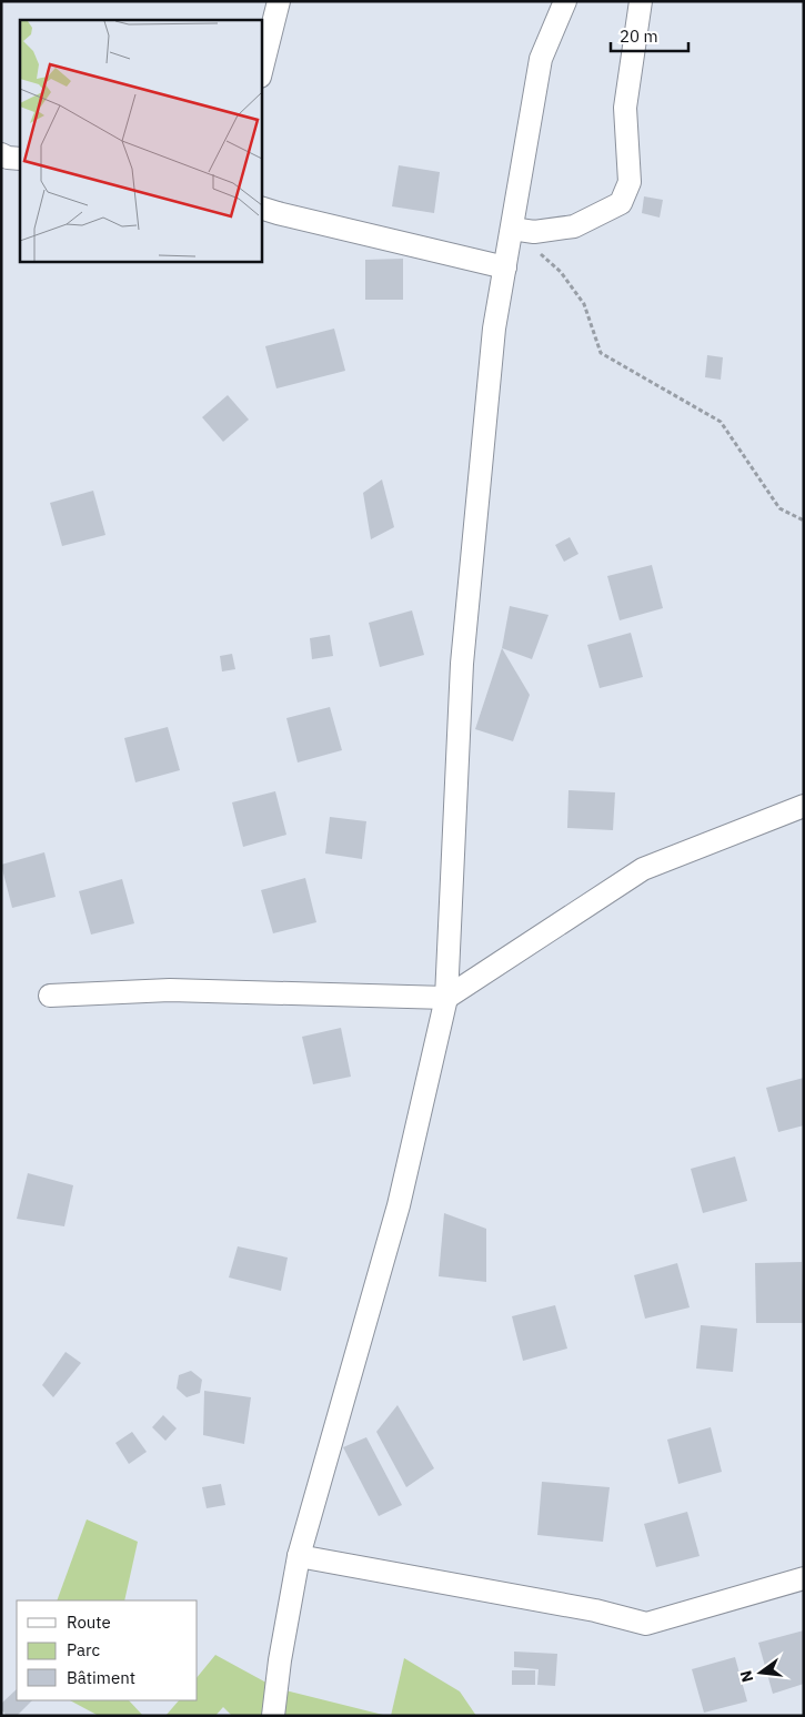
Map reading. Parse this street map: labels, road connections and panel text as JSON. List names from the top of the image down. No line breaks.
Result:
{"legend":["Route","Parc","Bâtiment"],"scale_bar":"20 m","north":"left"}
